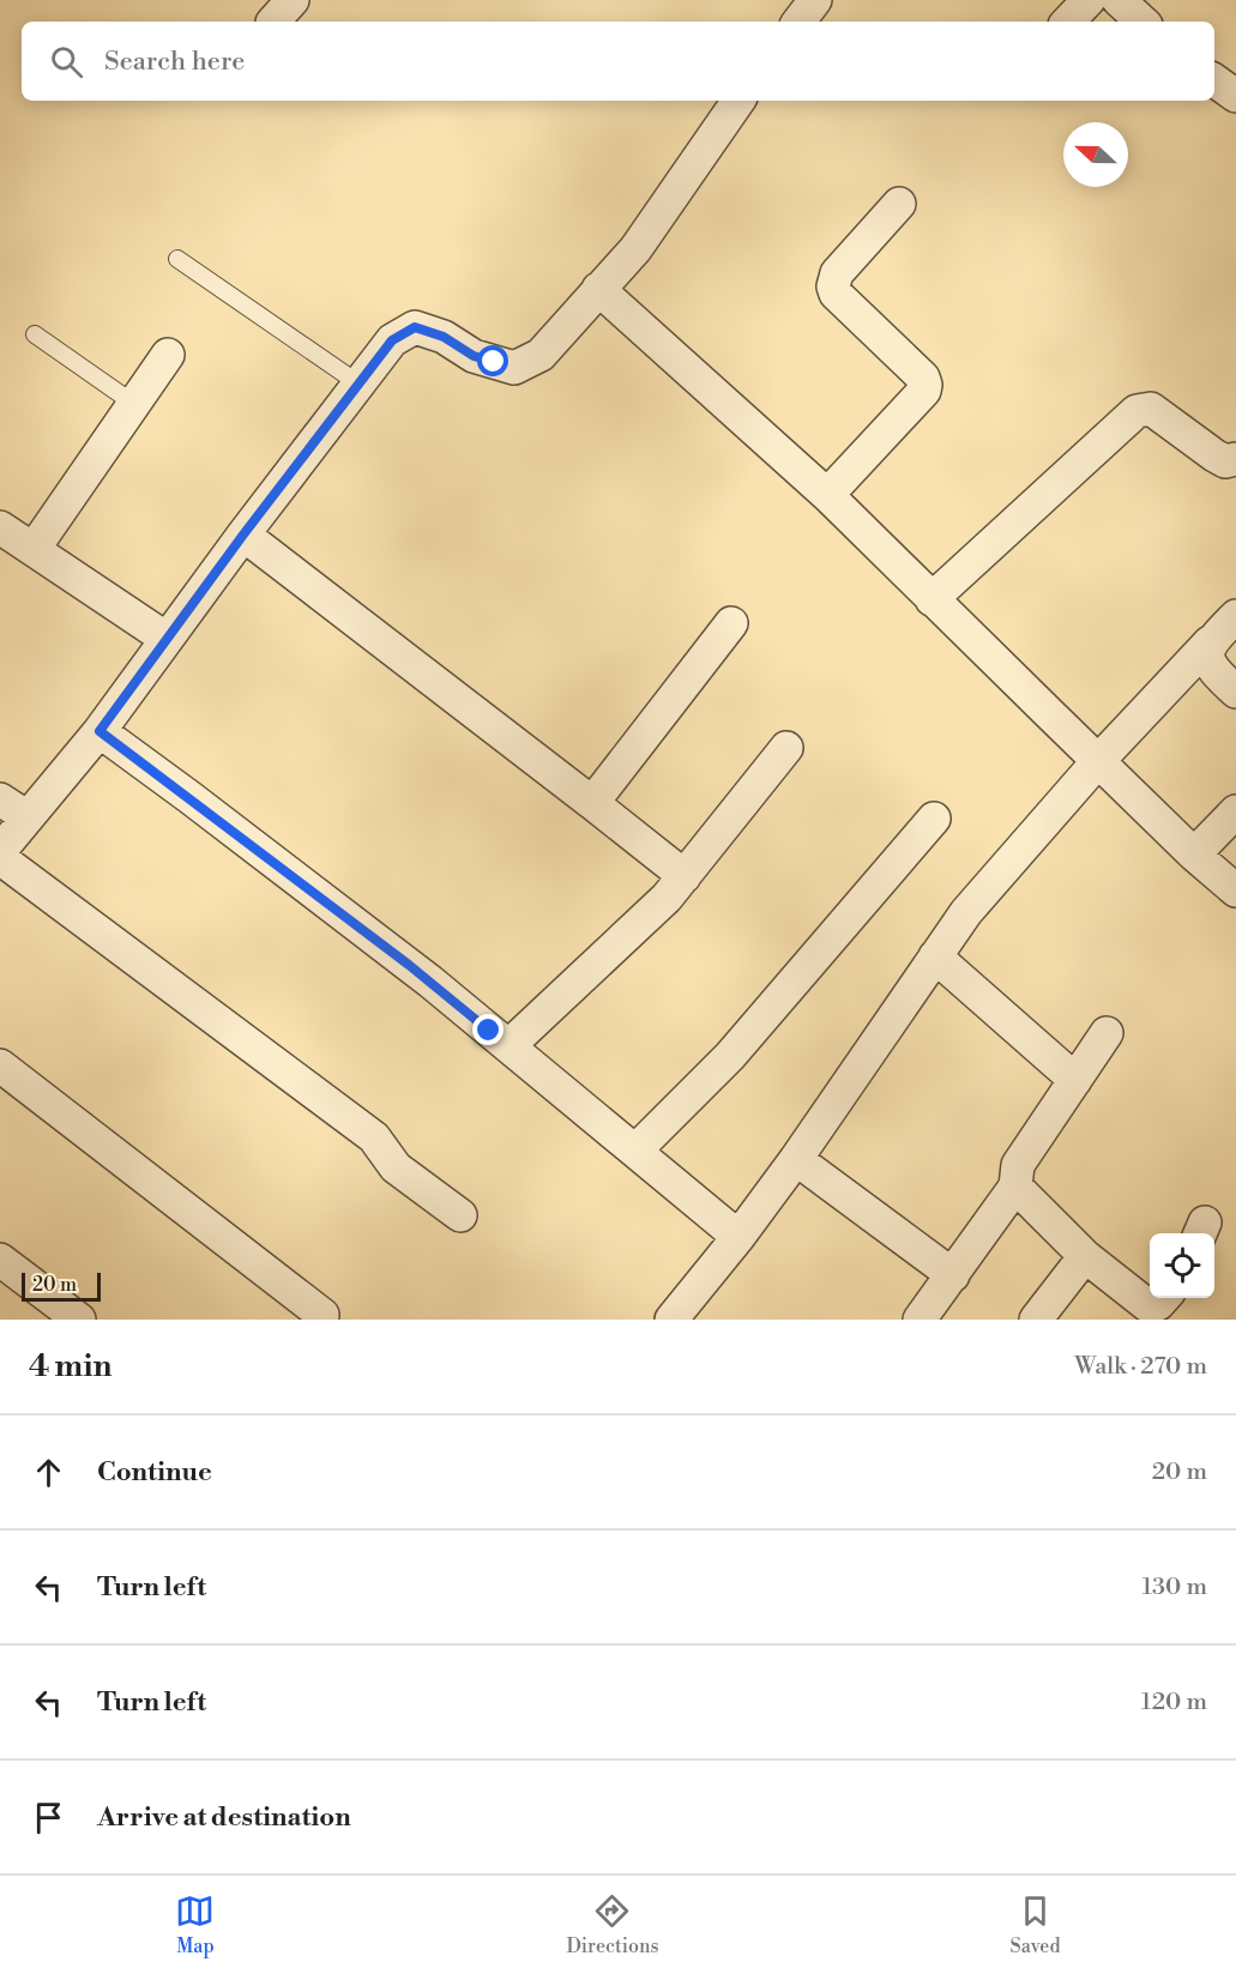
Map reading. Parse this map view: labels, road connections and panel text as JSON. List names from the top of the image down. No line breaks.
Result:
{"scale_bar":"20 m","north":"left","page":{"search":"Search here","scale":"20 m","heading":["4 min","Walk · 270 m"],"list":[["Continue","20 m"],["Turn left","130 m"],["Turn left","120 m"],"Arrive at destination"],"nav":["Map","Directions","Saved"]}}
